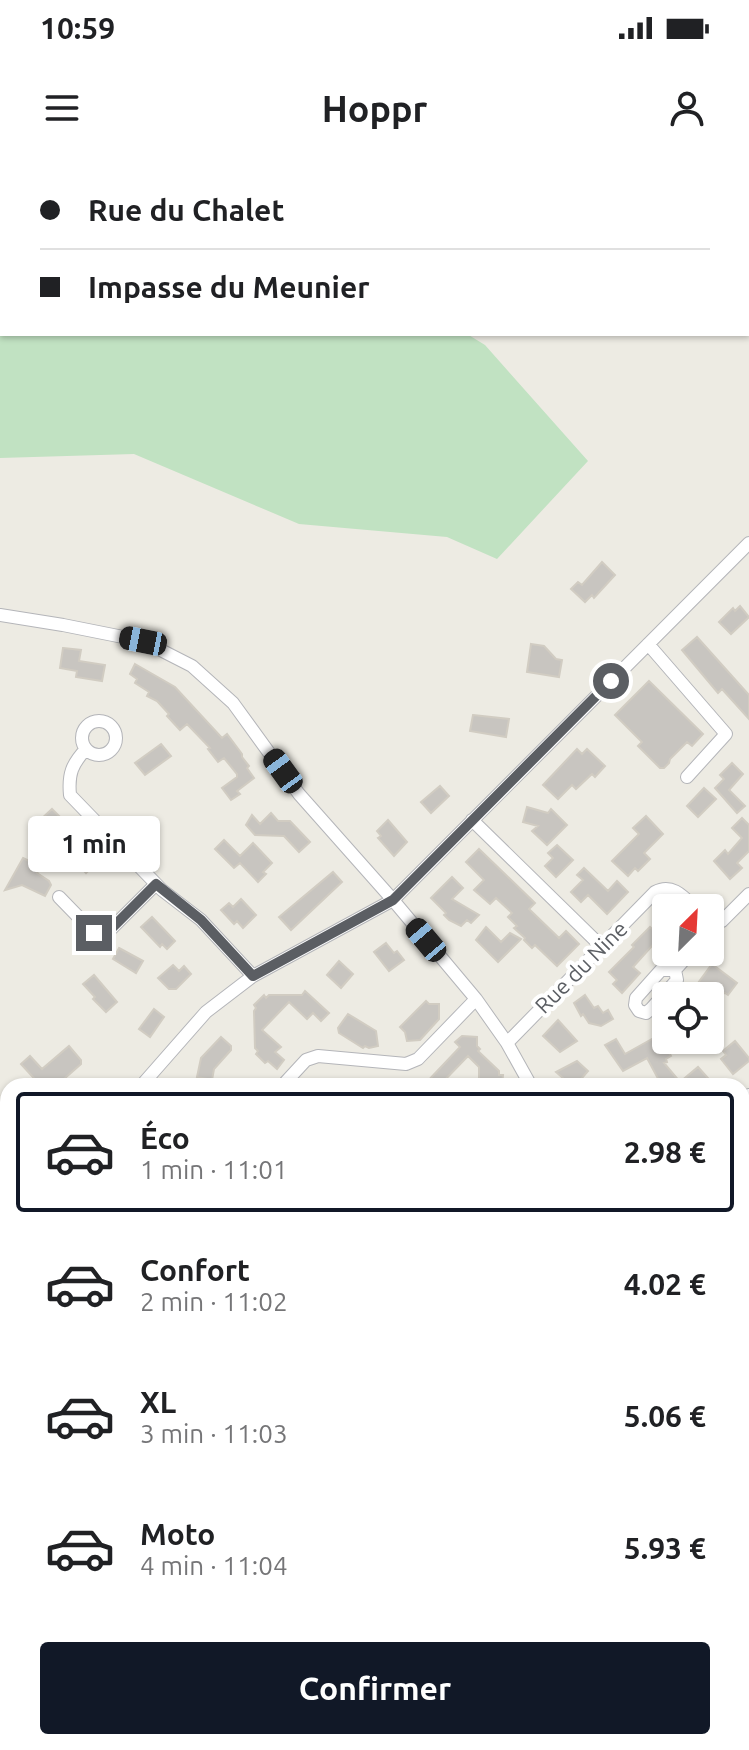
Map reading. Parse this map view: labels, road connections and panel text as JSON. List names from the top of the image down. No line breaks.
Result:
{"streets":{"street":["Rue du Nine"]},"north":"top right","page":{"status":"10:59","header":"Hoppr","banner":["Rue du Chalet","Impasse du Meunier"],"bubble":"1 min","list":[{"name":"Éco","note":"1 min · 11:01","value":"2.98 €"},{"name":"Confort","note":"2 min · 11:02","value":"4.02 €"},{"name":"XL","note":"3 min · 11:03","value":"5.06 €"},{"name":"Moto","note":"4 min · 11:04","value":"5.93 €"}],"buttons":"Confirmer"}}
